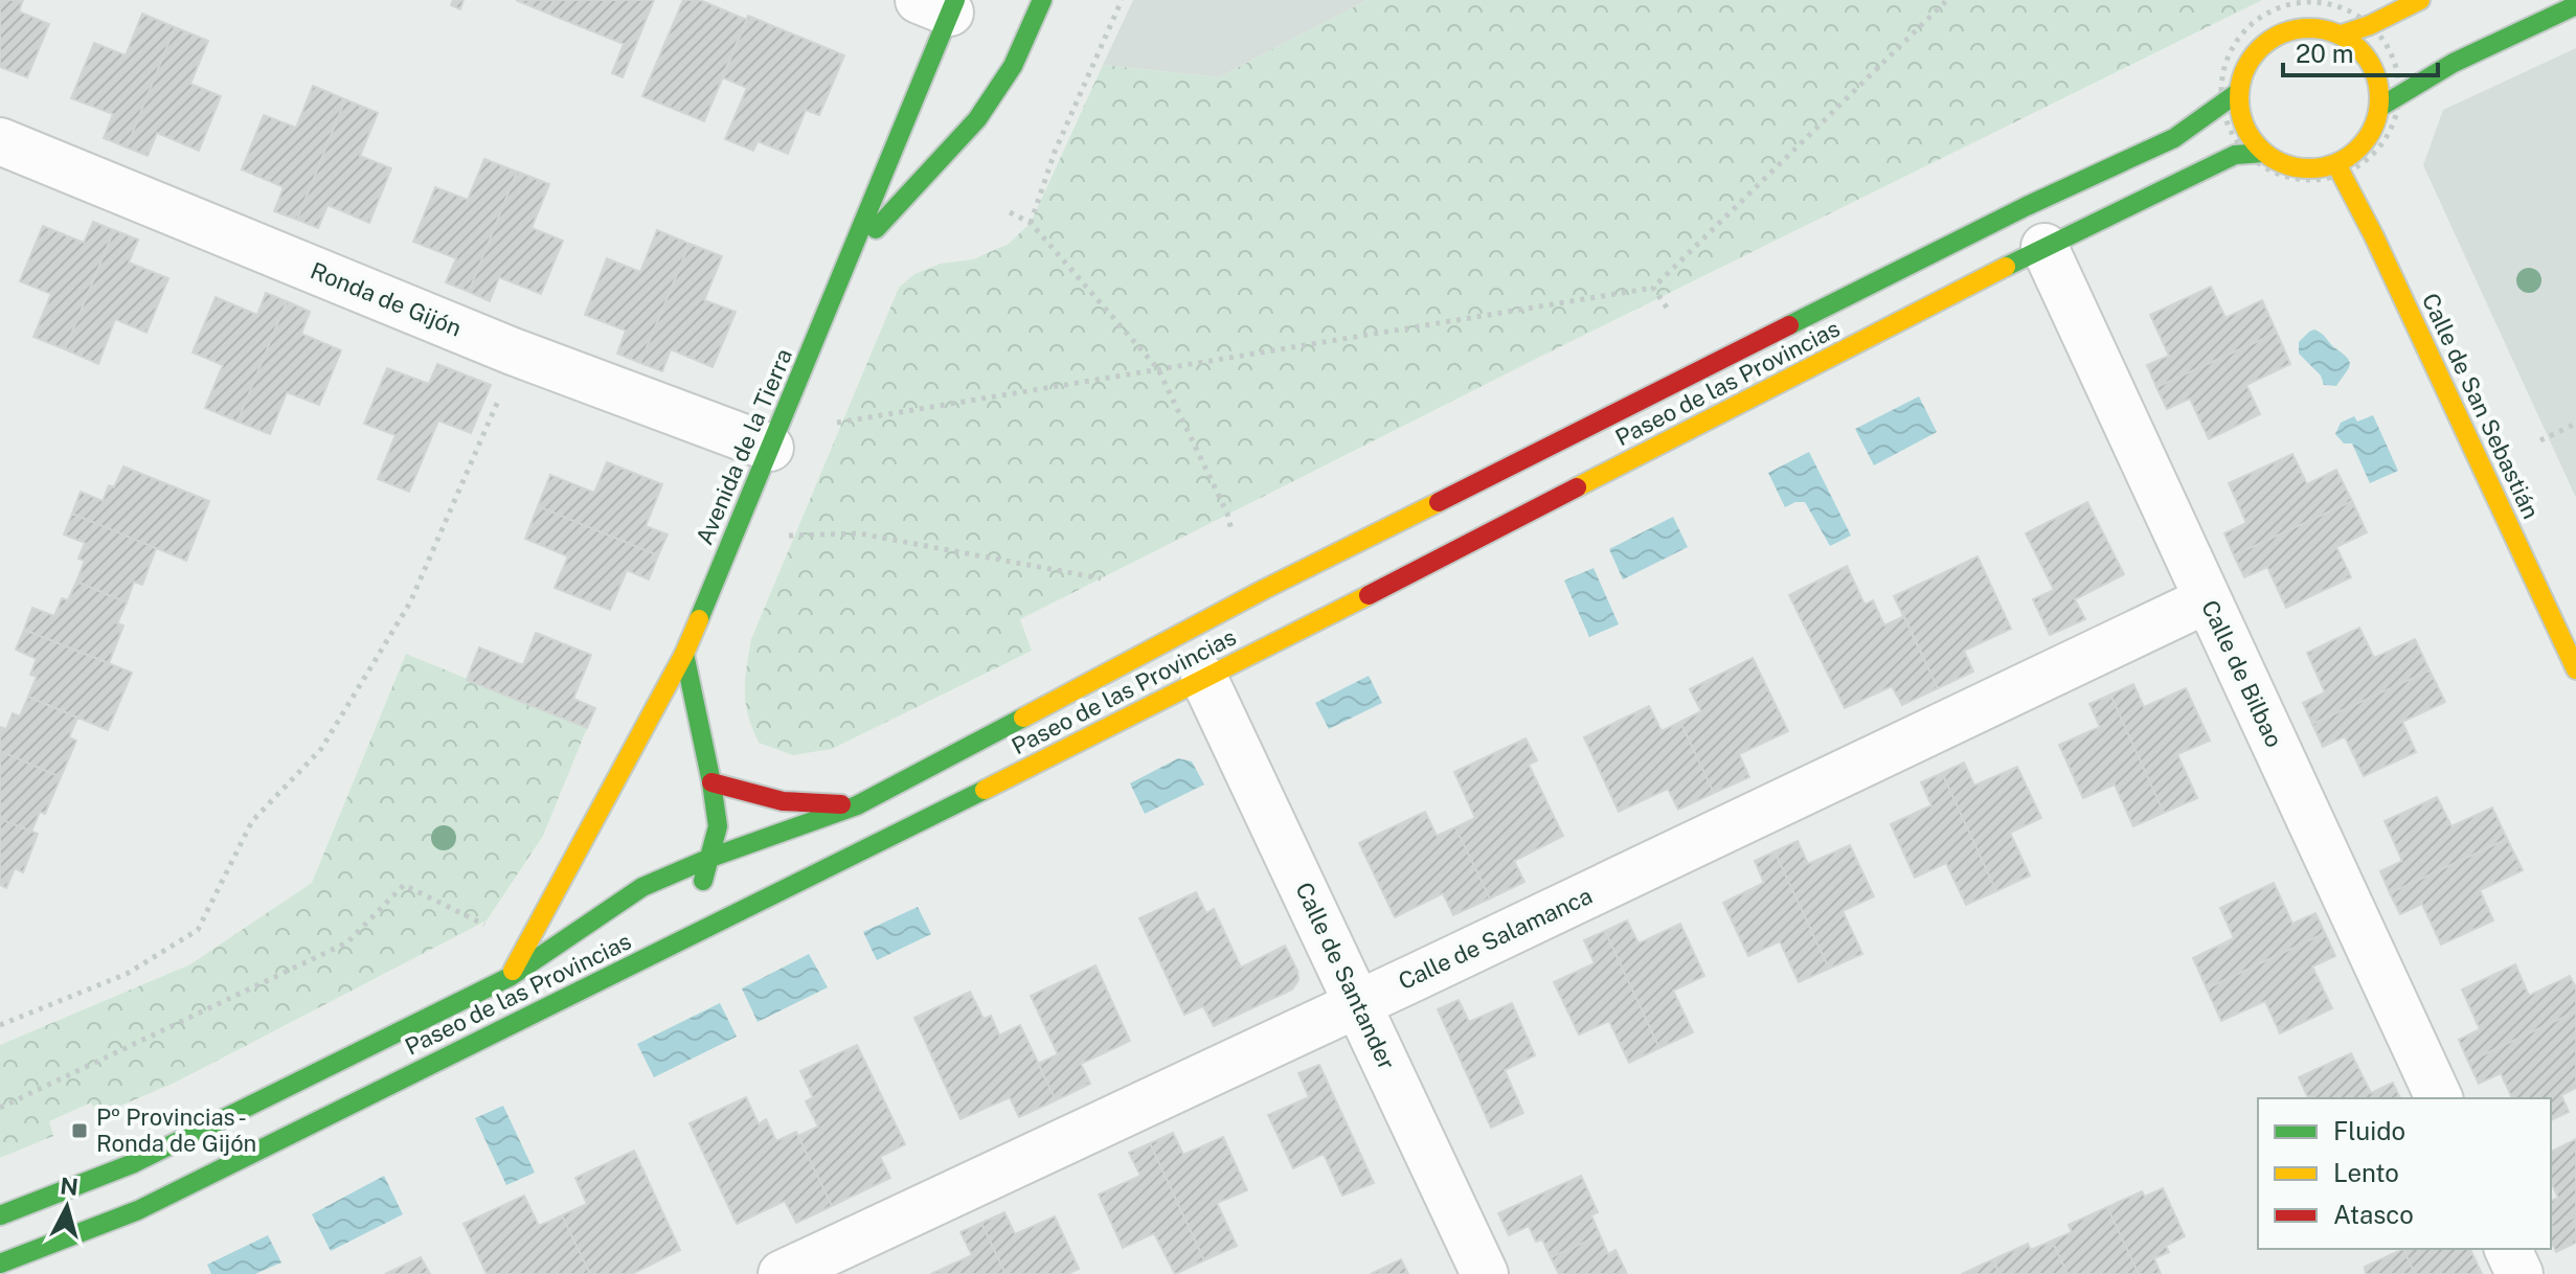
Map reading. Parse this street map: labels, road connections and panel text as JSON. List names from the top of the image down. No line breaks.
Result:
{"streets":{"street":["Ronda de Gijón","Paseo de las Provincias","Calle de San Sebastián","Avenida de la Tierra","Calle de Bilbao","Calle de Salamanca","Calle de Santander"]},"crossings":[["Ronda de Gijón","Avenida de la Tierra"],["Paseo de las Provincias","Calle de San Sebastián"],["Paseo de las Provincias","Avenida de la Tierra"],["Paseo de las Provincias","Calle de Bilbao"],["Paseo de las Provincias","Calle de Santander"],["Calle de Bilbao","Calle de Salamanca"],["Calle de Salamanca","Calle de Santander"]],"places":{"transit":["Pº Provincias - Ronda de Gijón"]},"legend":["Fluido","Lento","Atasco"],"scale_bar":"20 m","north":"top"}
